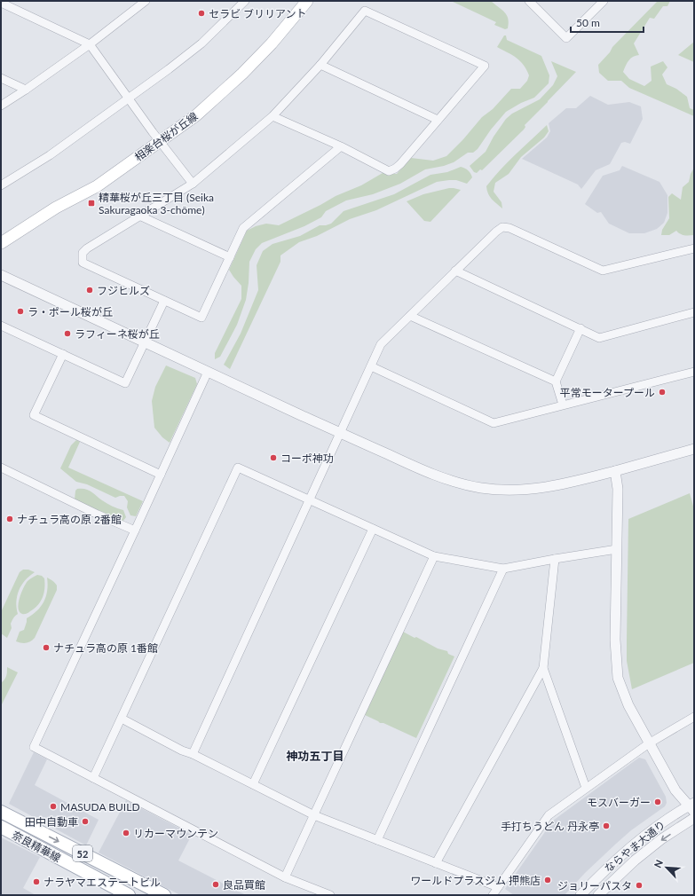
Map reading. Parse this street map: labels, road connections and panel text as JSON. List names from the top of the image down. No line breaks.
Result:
{"streets":{"main road":["相楽台桜が丘線","奈良精華線","52"],"street":["ならやま大通り"]},"districts":["神功五丁目"],"places":{"other":["セラビ ブリリアント","フジヒルズ","ラ・ポール桜が丘","ラフィーネ桜が丘","平常モータープール","コーポ神功","ナチュラ高の原 2番館","ナチュラ高の原 1番館","モスバーガー","MASUDA BUILD","田中自動車","手打ちうどん 丹永亭","リカーマウンテン","ワールドプラスジム 押熊店","ナラヤマエステートビル","良品買館","ジョリーパスタ"],"transit":["精華桜が丘三丁目 (Seika Sakuragaoka 3-chōme)"]},"scale_bar":"50 m","north":"top left"}
